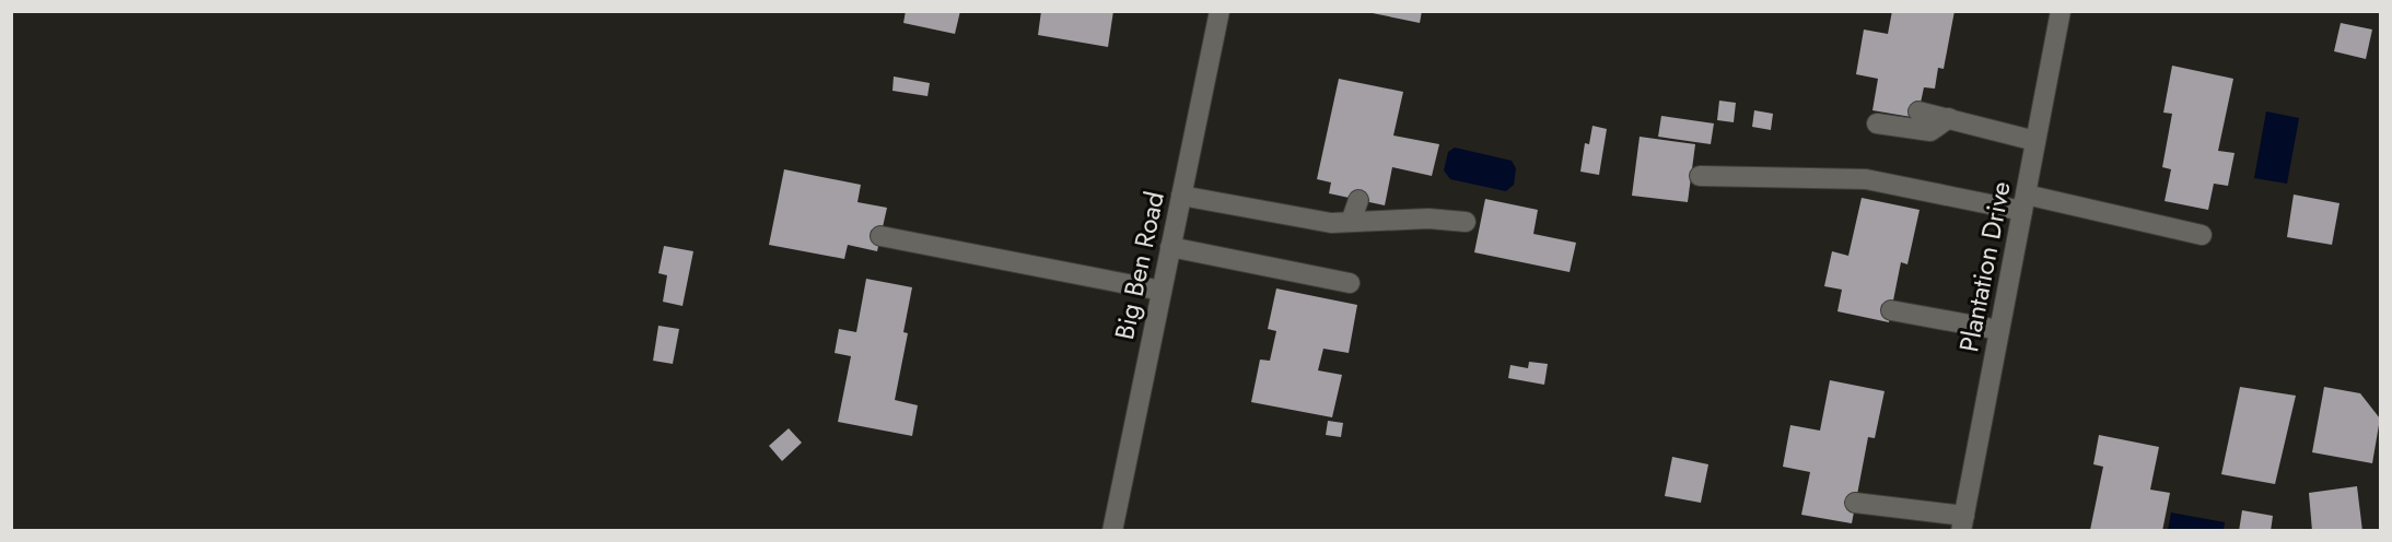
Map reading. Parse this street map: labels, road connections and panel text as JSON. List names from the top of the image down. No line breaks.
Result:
{"streets":{"street":["Big Ben Road","Plantation Drive"]}}
